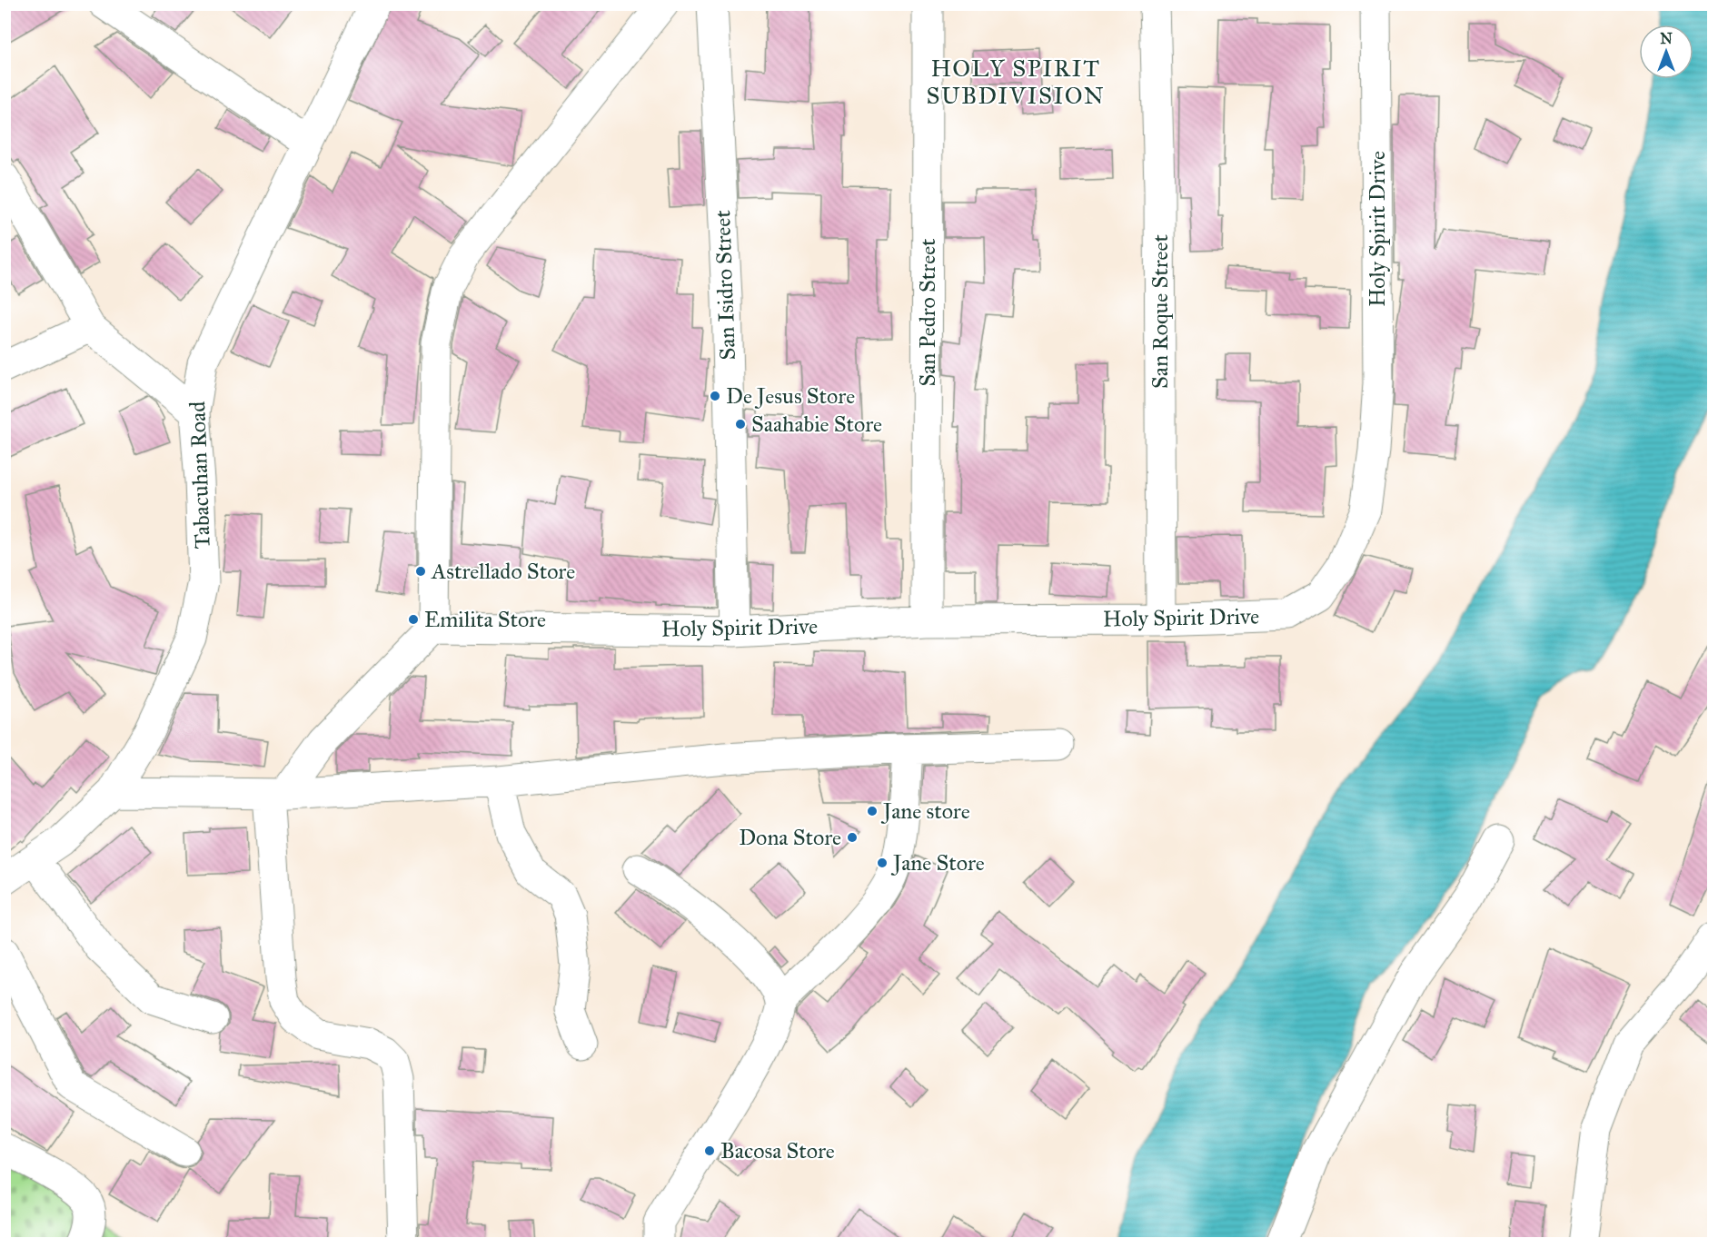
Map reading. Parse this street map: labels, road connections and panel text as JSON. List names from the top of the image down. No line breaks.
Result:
{"streets":{"street":["Holy Spirit Drive","San Isidro Street","San Roque Street","San Pedro Street","Tabacuhan Road"]},"crossings":[["Holy Spirit Drive","San Isidro Street"],["Holy Spirit Drive","San Roque Street"],["Holy Spirit Drive","San Pedro Street"]],"districts":["HOLY SPIRIT SUBDIVISION"],"places":["De Jesus Store","Saahabie Store","Astrellado Store","Emilita Store","Jane store","Dona Store","Jane Store","Bacosa Store"],"north":"top"}
